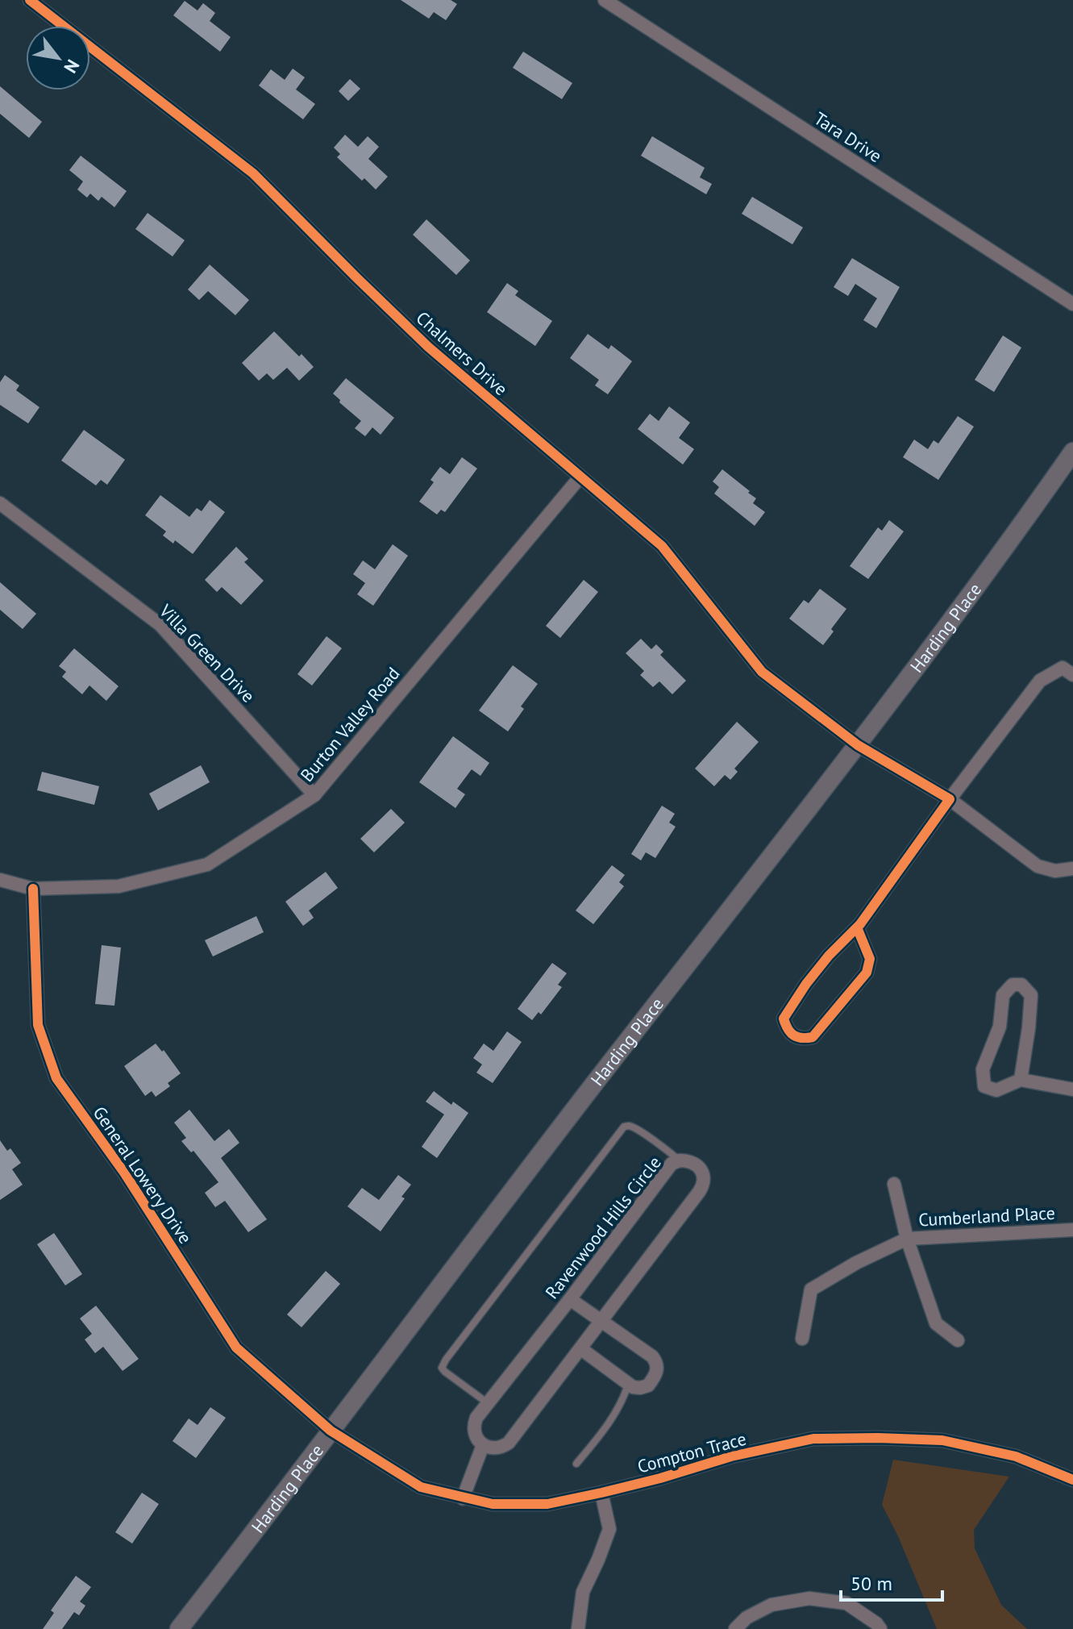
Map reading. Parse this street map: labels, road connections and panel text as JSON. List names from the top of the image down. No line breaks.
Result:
{"streets":{"main road":["Harding Place"],"street":["Tara Drive","Chalmers Drive","Villa Green Drive","Burton Valley Road","General Lowery Drive","Cumberland Place","Ravenwood Hills Circle","Compton Trace"]},"crossings":[["Chalmers Drive","Harding Place"],["Chalmers Drive","Burton Valley Road"],["Harding Place","General Lowery Drive"],["Harding Place","Compton Trace"],["Villa Green Drive","Burton Valley Road"],["Burton Valley Road","General Lowery Drive"],["General Lowery Drive","Compton Trace"]],"scale_bar":"50 m","north":"bottom right"}
